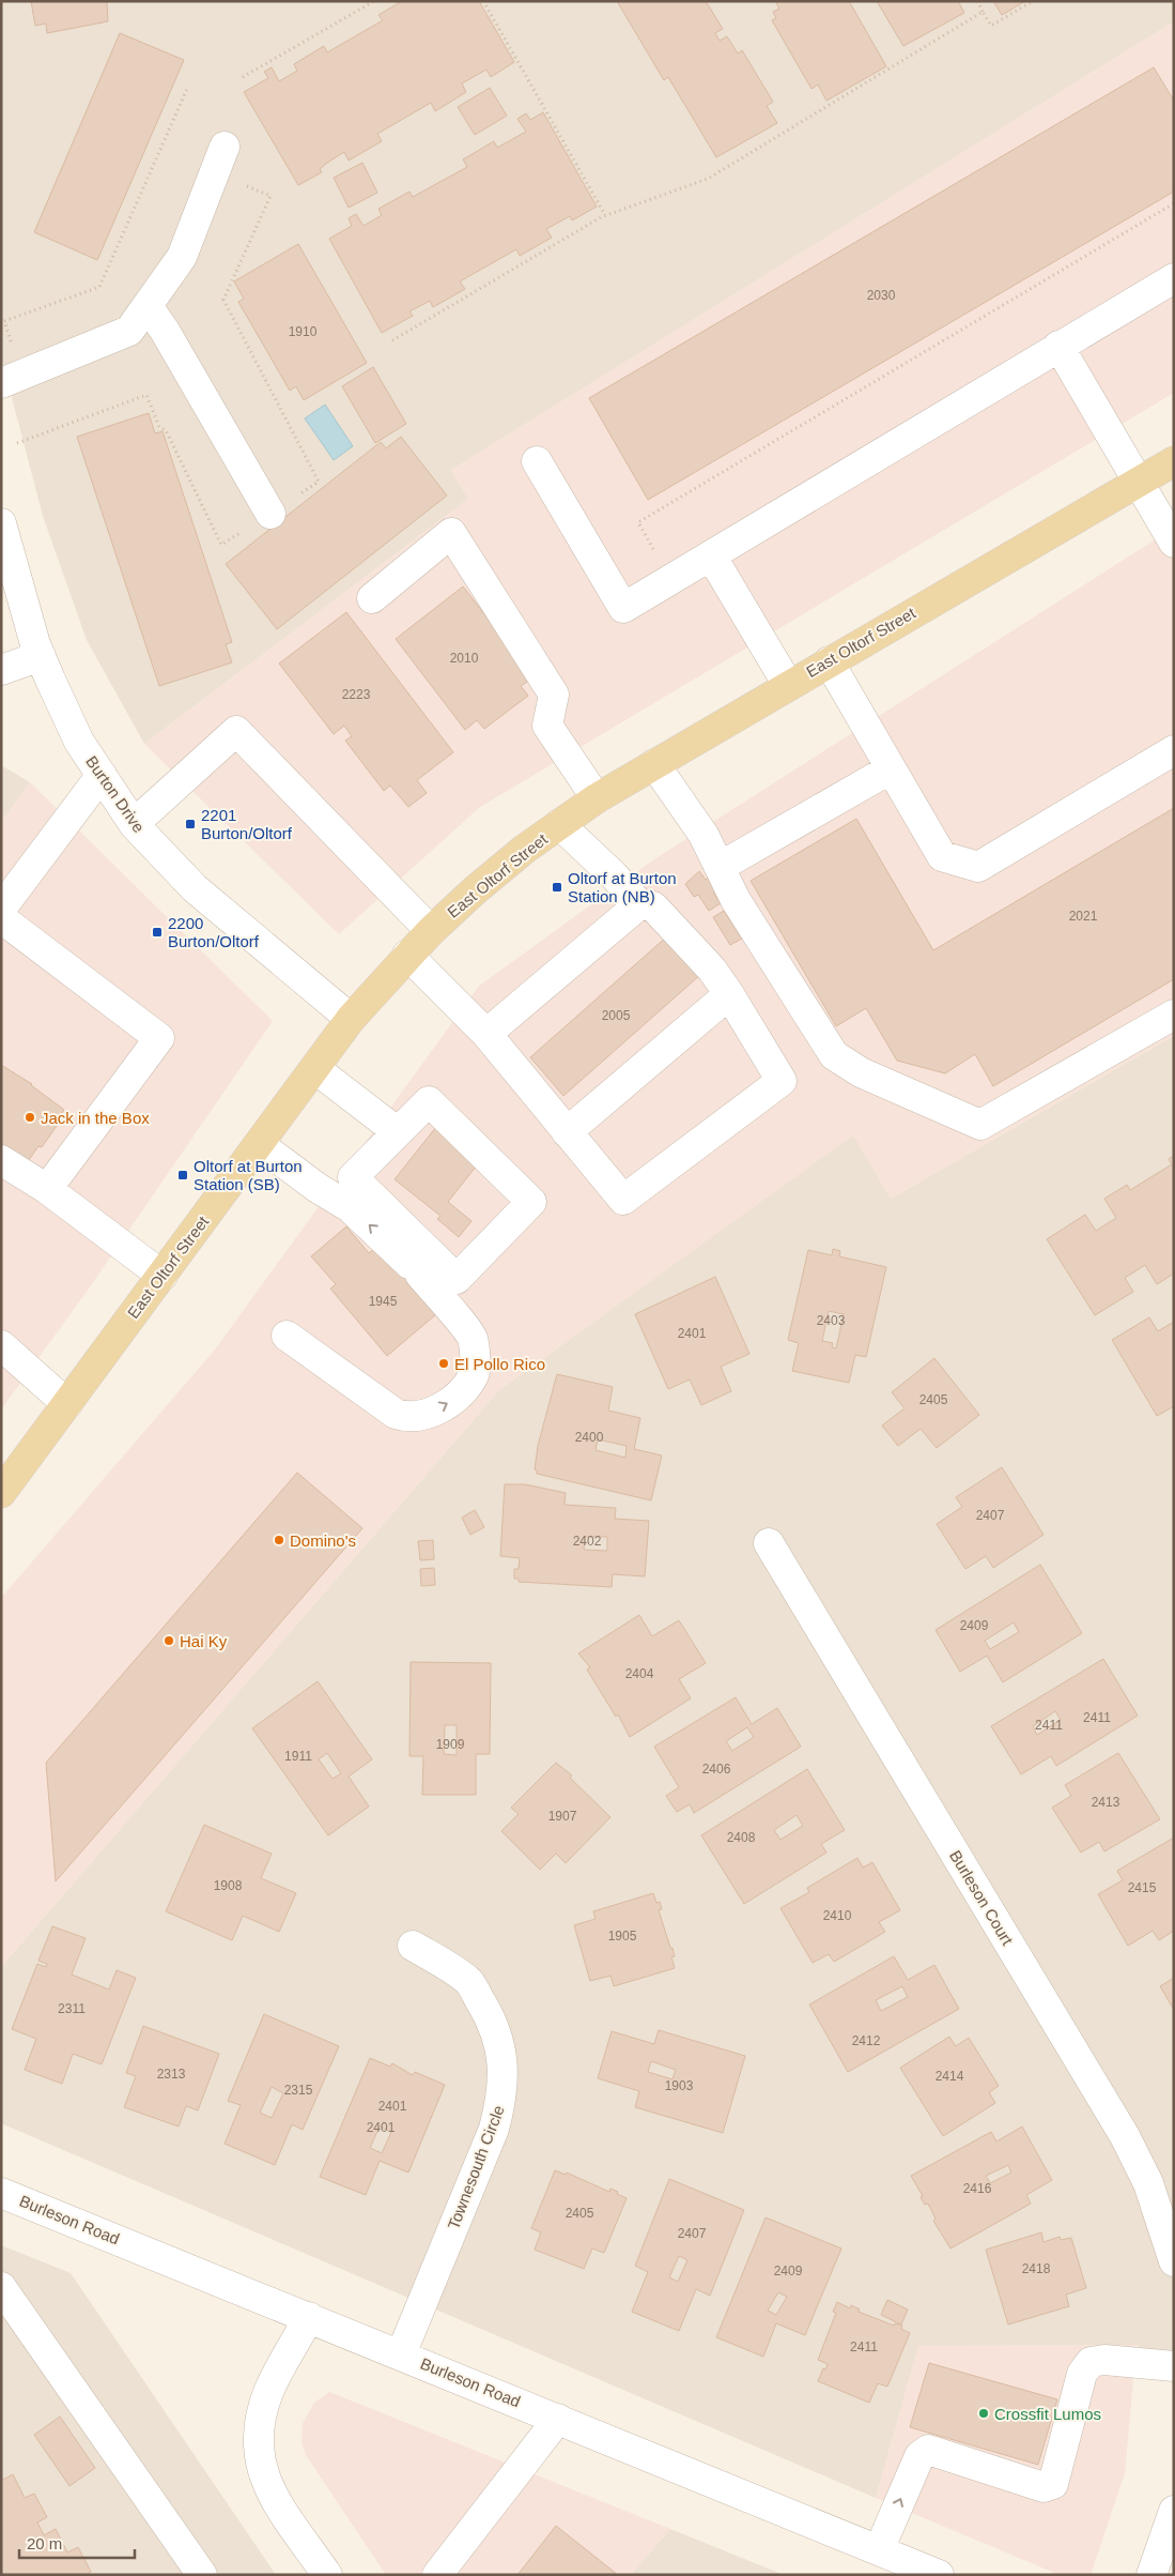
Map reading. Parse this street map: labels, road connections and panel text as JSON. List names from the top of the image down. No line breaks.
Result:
{"streets":{"main road":["East Oltorf Street"],"street":["Burton Drive","Burleson Court","Townesouth Circle","Burleson Road"]},"crossings":[["East Oltorf Street","Burton Drive"],["Townesouth Circle","Burleson Road"]],"places":{"transit":["2201 Burton/Oltorf","Oltorf at Burton Station (NB)","2200 Burton/Oltorf","Oltorf at Burton Station (SB)"],"other":["Jack in the Box","El Pollo Rico","Domino's","Hai Ky","Crossfit Lumos"]},"house_numbers":["2030","1910","2010","2223","2021","2005","1945","2403","2401","2405","2400","2407","2402","2409","2404","2411","2411","1909","1911","2406","2413","1907","2408","1908","2415","2410","1905","2311","2412","2313","2414","1903","2315","2401","2401","2416","2405","2407","2418","2409","2411"],"scale_bar":"20 m"}
